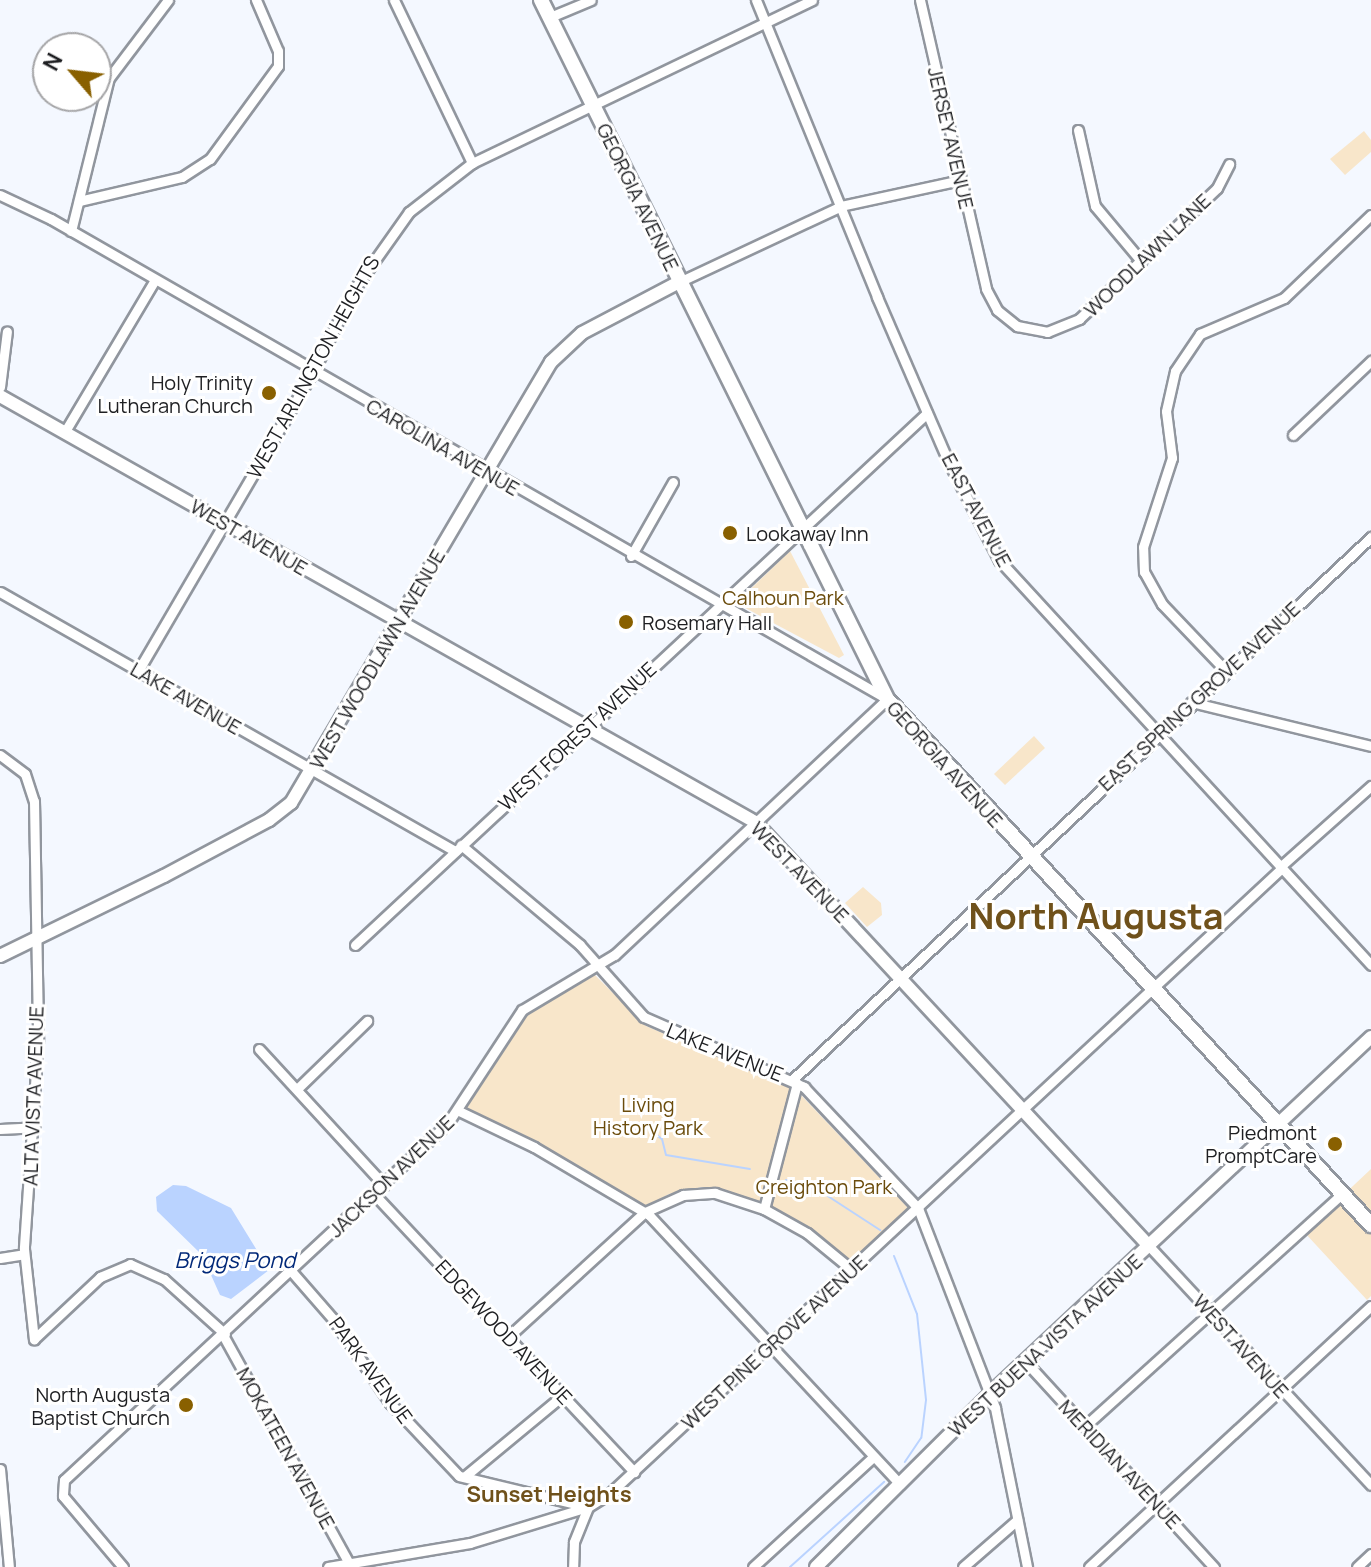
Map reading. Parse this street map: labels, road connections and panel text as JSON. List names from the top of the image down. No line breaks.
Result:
{"streets":{"main road":["GEORGIA AVENUE"],"street":["JERSEY AVENUE","WOODLAWN LANE","WEST ARLINGTON HEIGHTS","CAROLINA AVENUE","EAST AVENUE","WEST AVENUE","WEST WOODLAWN AVENUE","EAST SPRING GROVE AVENUE","LAKE AVENUE","WEST FOREST AVENUE","ALTA VISTA AVENUE","JACKSON AVENUE","EDGEWOOD AVENUE","WEST PINE GROVE AVENUE","WEST BUENA VISTA AVENUE","PARK AVENUE","MOKATEEN AVENUE","MERIDIAN AVENUE"]},"crossings":[["JERSEY AVENUE","WOODLAWN LANE"],["GEORGIA AVENUE","WEST ARLINGTON HEIGHTS"],["GEORGIA AVENUE","CAROLINA AVENUE"],["GEORGIA AVENUE","WEST WOODLAWN AVENUE"],["GEORGIA AVENUE","EAST SPRING GROVE AVENUE"],["GEORGIA AVENUE","WEST FOREST AVENUE"],["GEORGIA AVENUE","JACKSON AVENUE"],["GEORGIA AVENUE","WEST PINE GROVE AVENUE"],["GEORGIA AVENUE","WEST BUENA VISTA AVENUE"],["WEST ARLINGTON HEIGHTS","CAROLINA AVENUE"],["WEST ARLINGTON HEIGHTS","EAST AVENUE"],["WEST ARLINGTON HEIGHTS","WEST AVENUE"],["WEST ARLINGTON HEIGHTS","LAKE AVENUE"],["CAROLINA AVENUE","WEST WOODLAWN AVENUE"],["CAROLINA AVENUE","WEST FOREST AVENUE"],["CAROLINA AVENUE","JACKSON AVENUE"],["EAST AVENUE","EAST SPRING GROVE AVENUE"],["EAST AVENUE","WEST FOREST AVENUE"],["EAST AVENUE","WEST PINE GROVE AVENUE"],["WEST AVENUE","WEST WOODLAWN AVENUE"],["WEST AVENUE","EAST SPRING GROVE AVENUE"],["WEST AVENUE","WEST FOREST AVENUE"],["WEST AVENUE","JACKSON AVENUE"],["WEST AVENUE","WEST PINE GROVE AVENUE"],["WEST AVENUE","WEST BUENA VISTA AVENUE"],["WEST WOODLAWN AVENUE","LAKE AVENUE"],["WEST WOODLAWN AVENUE","ALTA VISTA AVENUE"],["EAST SPRING GROVE AVENUE","LAKE AVENUE"],["LAKE AVENUE","WEST FOREST AVENUE"],["LAKE AVENUE","JACKSON AVENUE"],["LAKE AVENUE","WEST PINE GROVE AVENUE"],["LAKE AVENUE","WEST BUENA VISTA AVENUE"],["ALTA VISTA AVENUE","MOKATEEN AVENUE"],["JACKSON AVENUE","EDGEWOOD AVENUE"],["JACKSON AVENUE","PARK AVENUE"],["JACKSON AVENUE","MOKATEEN AVENUE"],["EDGEWOOD AVENUE","WEST PINE GROVE AVENUE"],["WEST PINE GROVE AVENUE","MOKATEEN AVENUE"],["WEST BUENA VISTA AVENUE","MERIDIAN AVENUE"]],"districts":["North Augusta","Sunset Heights"],"water":["Briggs Pond"],"parks":["Calhoun Park","Living History Park","Creighton Park"],"places":["Holy Trinity Lutheran Church","Lookaway Inn","Rosemary Hall","Piedmont PromptCare","North Augusta Baptist Church"],"north":"top left"}
